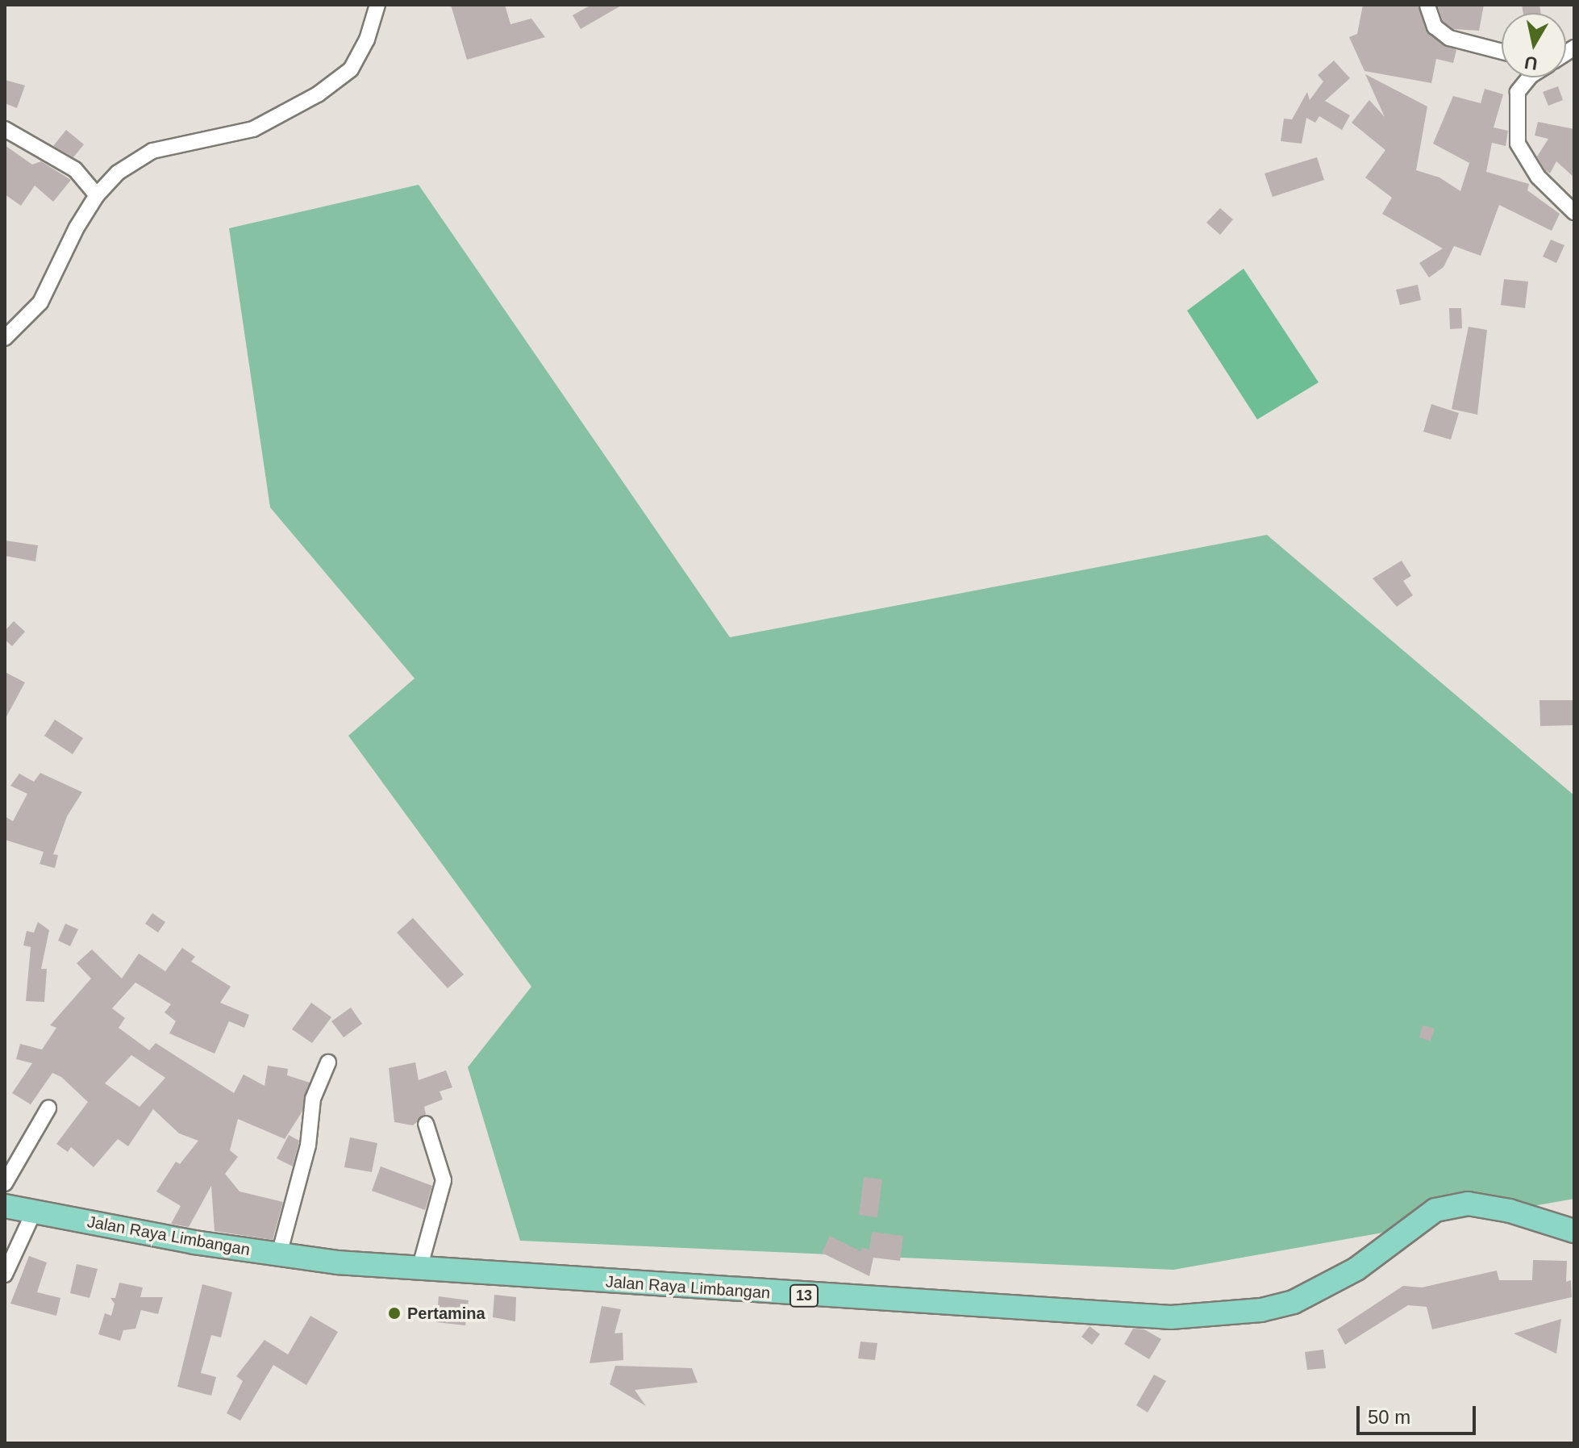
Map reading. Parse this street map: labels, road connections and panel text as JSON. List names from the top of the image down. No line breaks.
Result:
{"streets":{"highway":["Jalan Raya Limbangan","13"]},"places":["Pertamina"],"scale_bar":"50 m","north":"bottom"}
